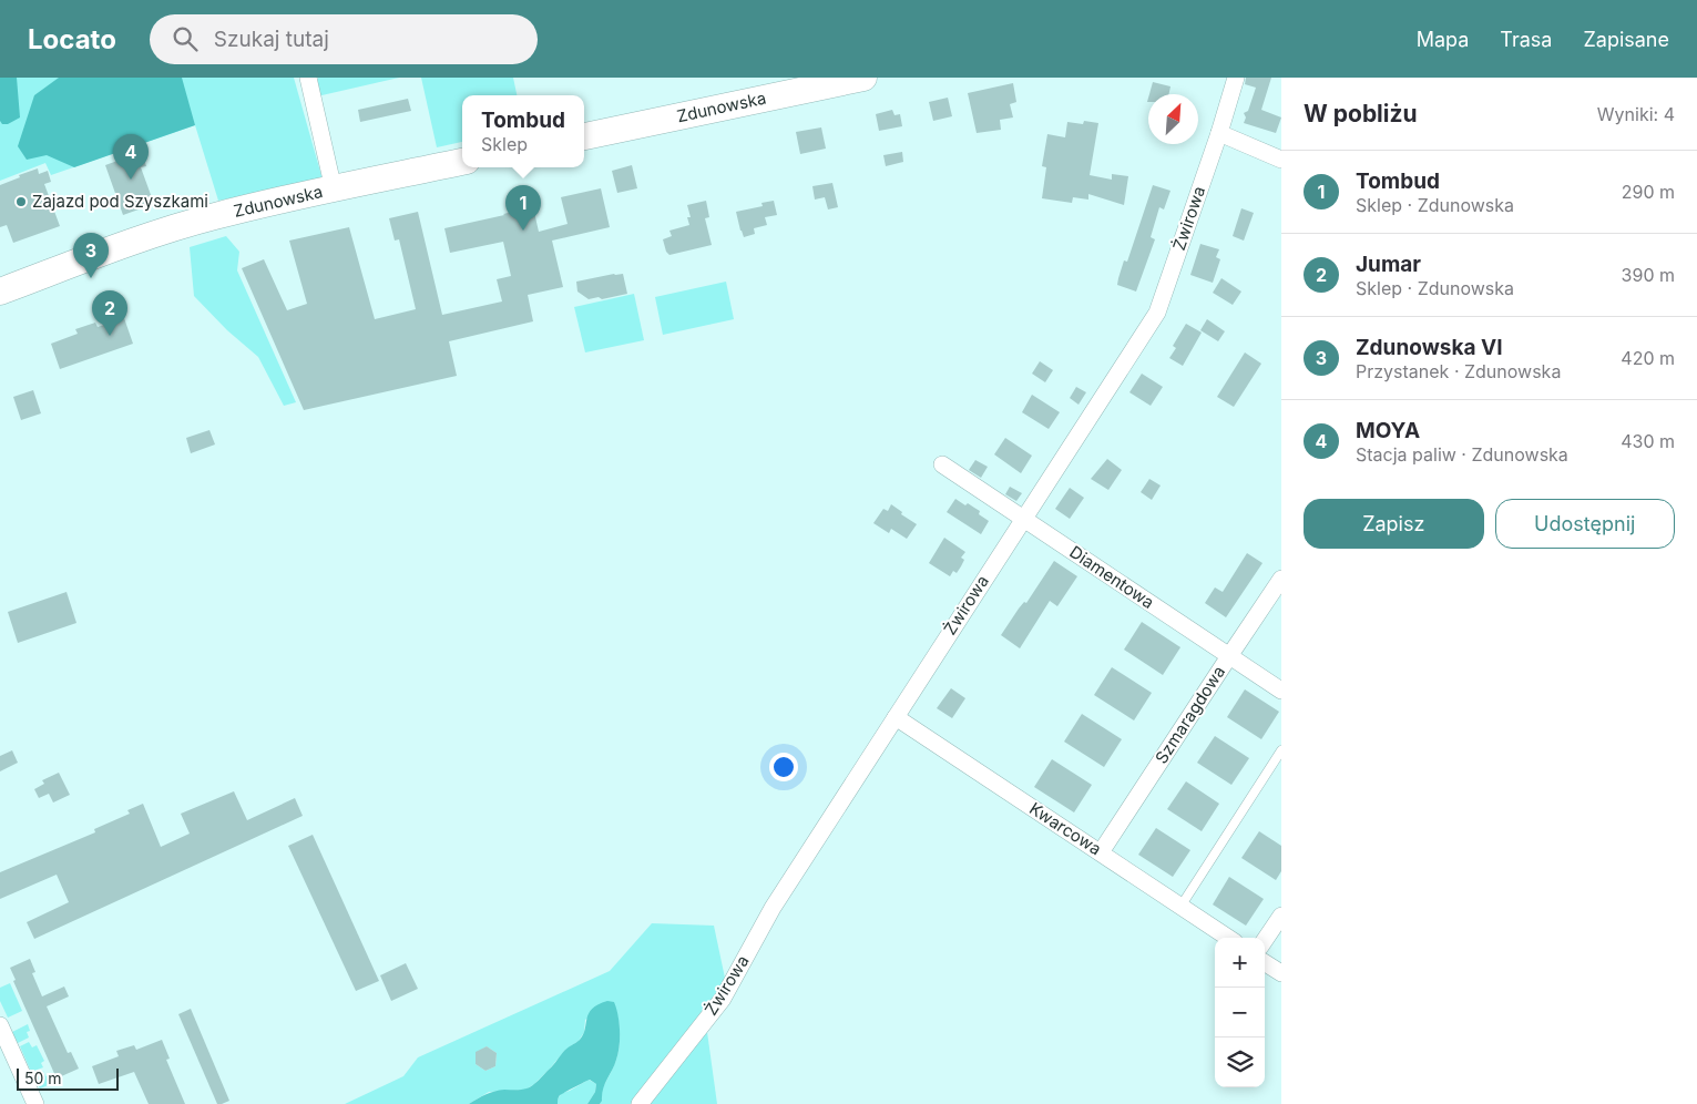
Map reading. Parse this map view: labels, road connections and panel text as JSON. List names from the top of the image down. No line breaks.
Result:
{"streets":{"main road":["Zdunowska"],"street":["Żwirowa","Diamentowa","Szmaragdowa","Kwarcowa"]},"crossings":[["Żwirowa","Diamentowa"],["Żwirowa","Kwarcowa"],["Diamentowa","Szmaragdowa"],["Szmaragdowa","Kwarcowa"]],"places":["Zajazd pod Szyszkami"],"scale_bar":"50 m","north":"top right","page":{"header":"Locato","search":"Szukaj tutaj","nav":["Mapa","Trasa","Zapisane"],"heading":["W pobliżu","Wyniki: 4"],"popup":["Tombud","Sklep"],"pins":["4","1","3","2"],"list":[{"mark":"1","name":"Tombud","note":"Sklep · Zdunowska","value":"290 m"},{"mark":"2","name":"Jumar","note":"Sklep · Zdunowska","value":"390 m"},{"mark":"3","name":"Zdunowska VI","note":"Przystanek · Zdunowska","value":"420 m"},{"mark":"4","name":"MOYA","note":"Stacja paliw · Zdunowska","value":"430 m"}],"buttons":["Zapisz","Udostępnij"],"map_buttons":["+","−"],"scale":"50 m"}}
